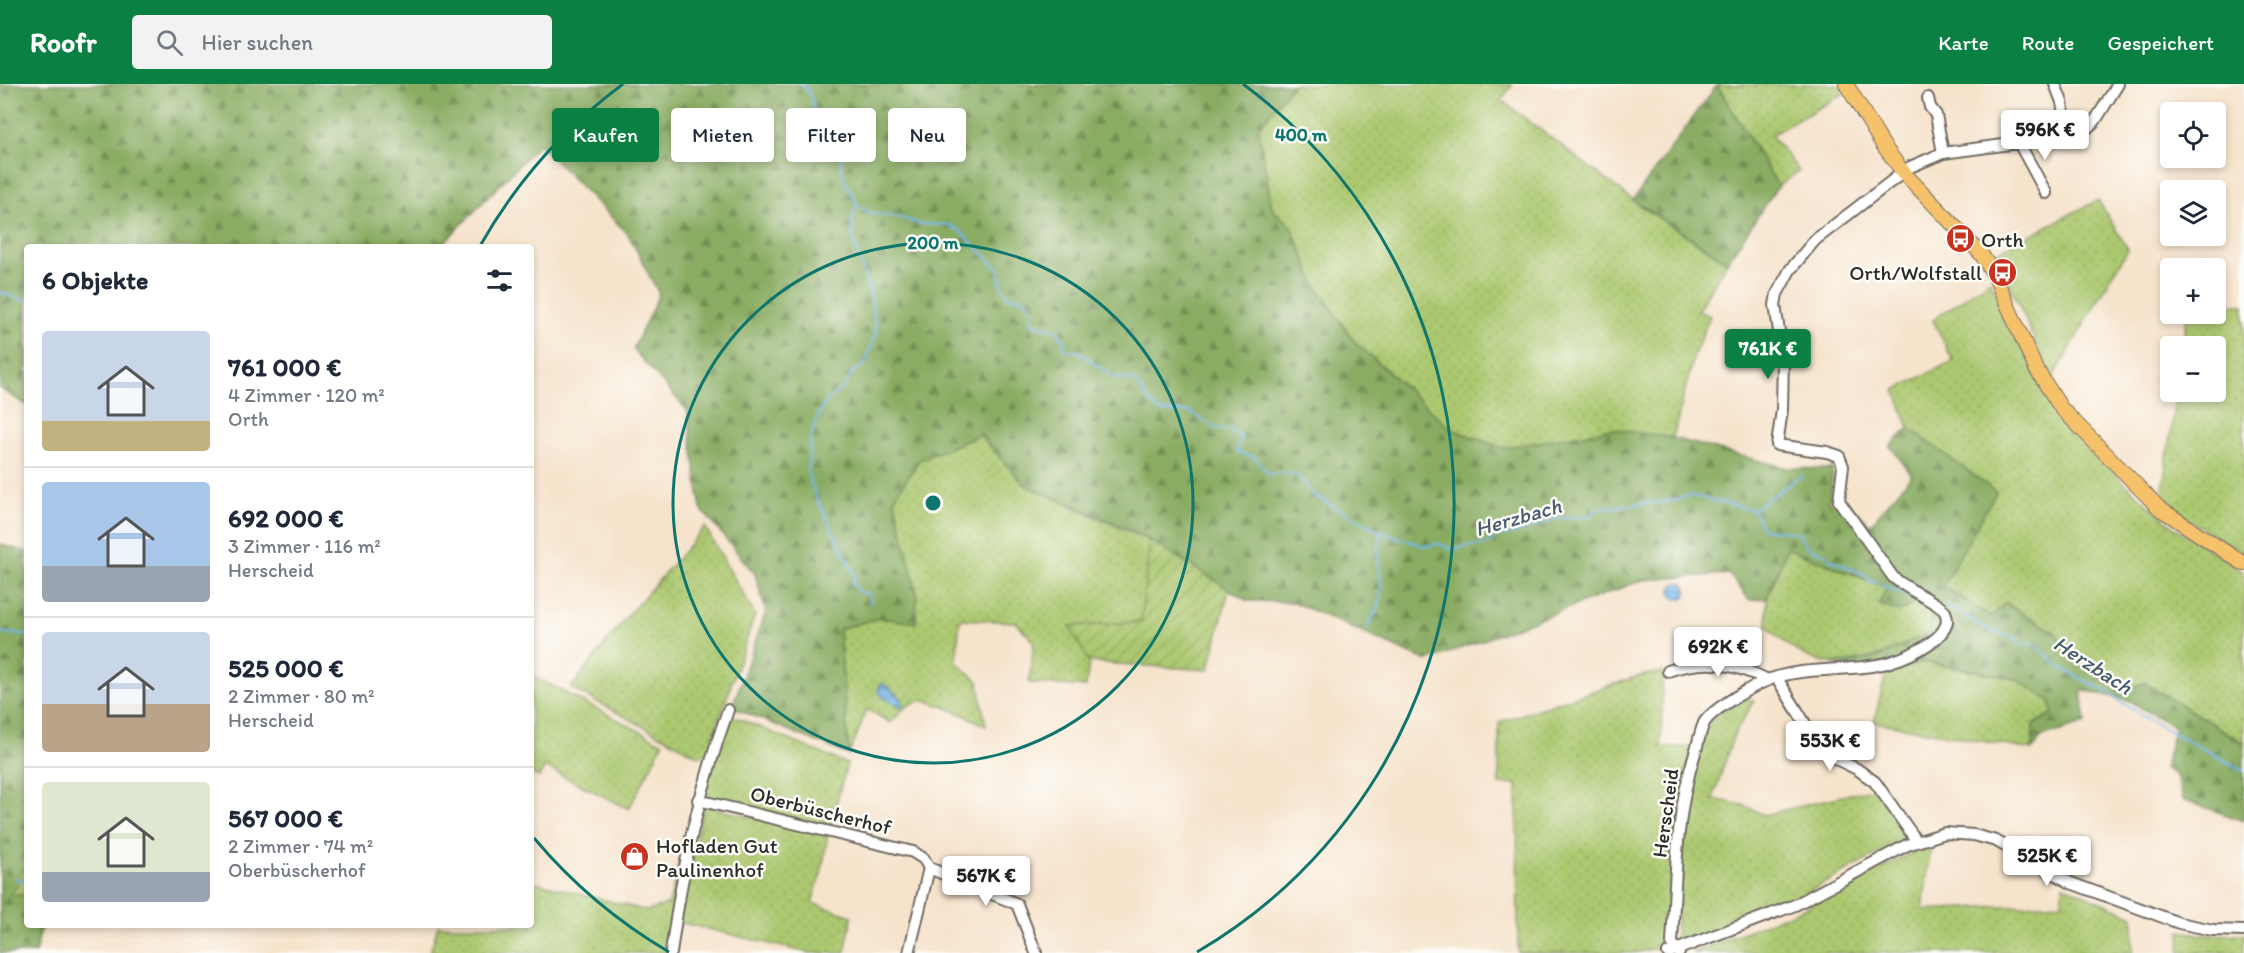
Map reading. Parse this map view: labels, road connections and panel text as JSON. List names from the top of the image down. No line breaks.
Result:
{"streets":{"street":["Oberbüscherhof","Herscheid"]},"water":["Herzbach"],"places":{"bus stop":["Orth","Orth/Wolfstall"],"shop":["Hofladen Gut Paulinenhof"]},"page":{"header":"Roofr","search":"Hier suchen","nav":["Karte","Route","Gespeichert"],"map_buttons":["+","−"],"chip":["Kaufen","Mieten","Filter","Neu"],"price":["596K €","761K €","692K €","553K €","525K €","567K €"],"heading":"6 Objekte","list":[{"name":"761 000 €","note":"4 Zimmer · 120 m² · Orth"},{"name":"692 000 €","note":"3 Zimmer · 116 m² · Herscheid"},{"name":"525 000 €","note":"2 Zimmer · 80 m² · Herscheid"},{"name":"567 000 €","note":"2 Zimmer · 74 m² · Oberbüscherhof"}]},"rings":["400 m","200 m"]}
